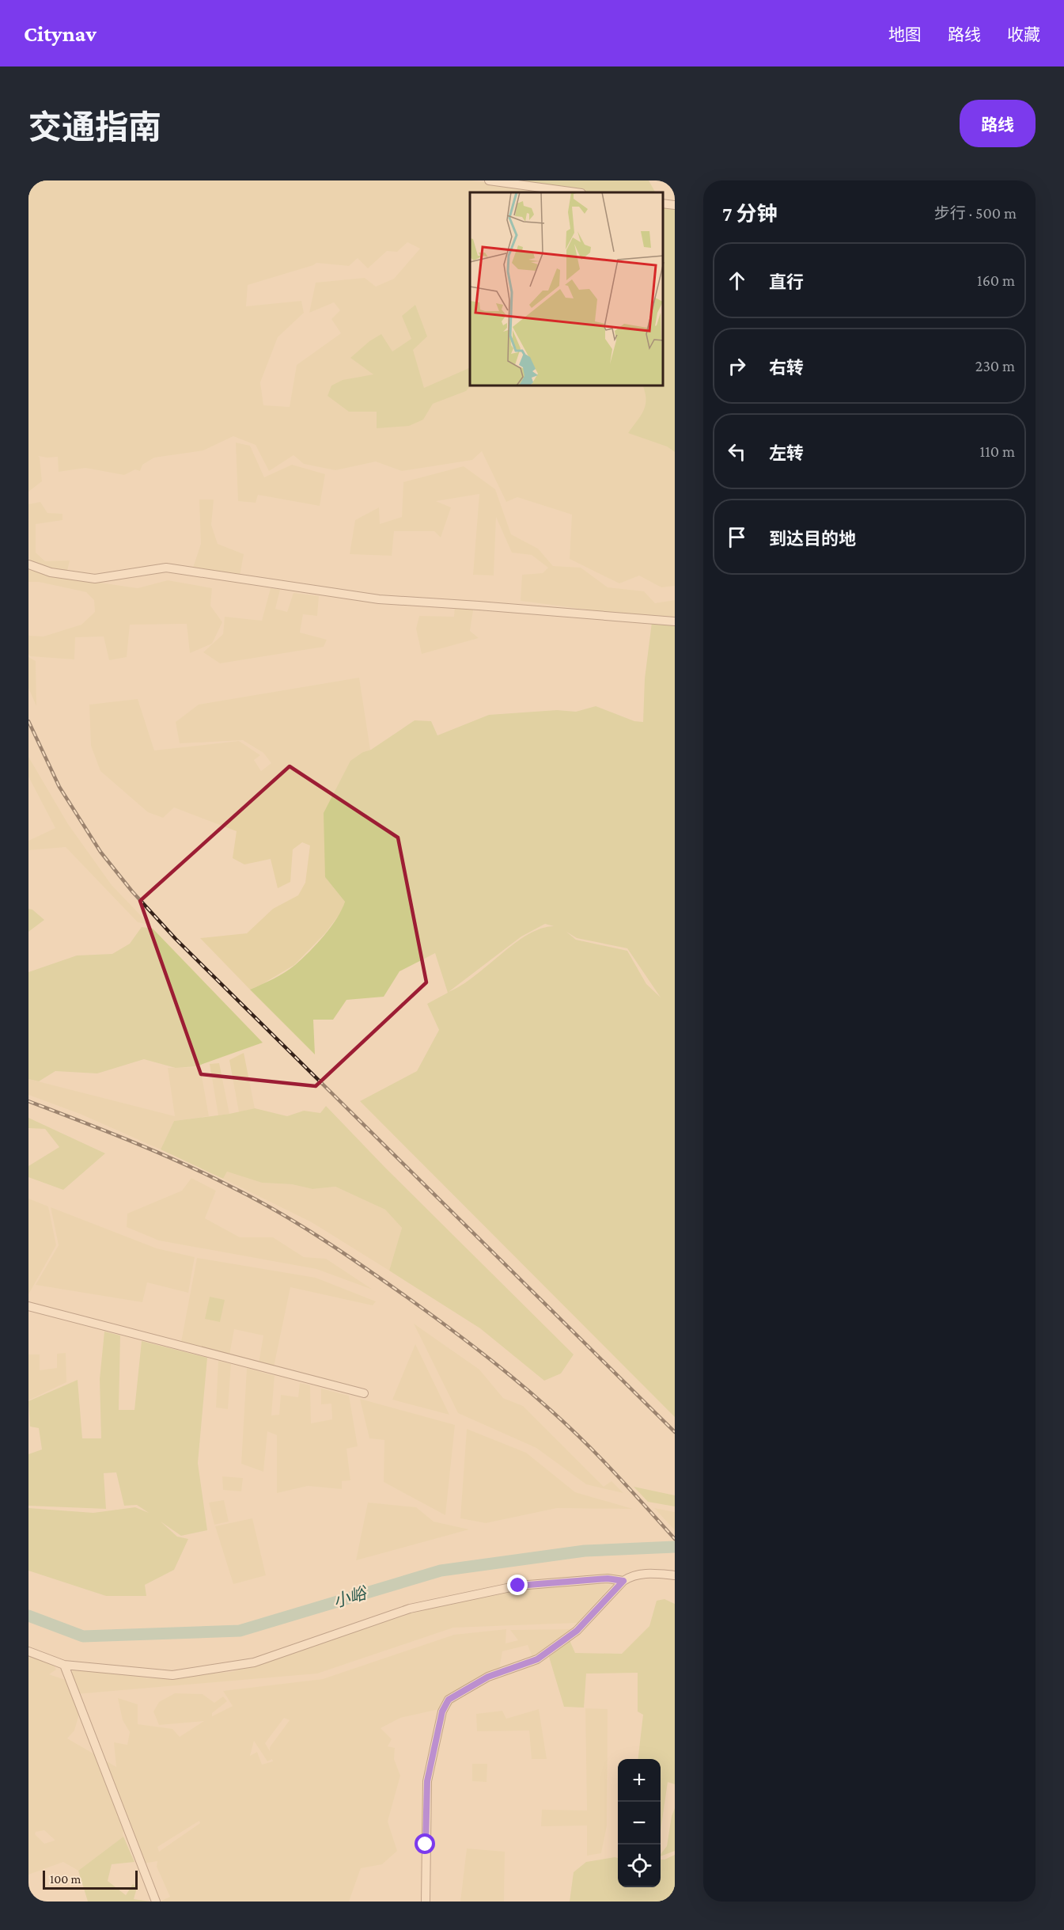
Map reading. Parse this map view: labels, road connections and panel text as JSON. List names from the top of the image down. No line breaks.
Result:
{"water":["小峪"],"scale_bar":"100 m","page":{"header":"Citynav","nav":["地图","路线","收藏"],"title":"交通指南","buttons":"路线","heading":["7 分钟","步行 · 500 m"],"list":[["直行","160 m"],["右转","230 m"],["左转","110 m"],"到达目的地"],"map_buttons":["+","−"],"scale":"100 m"}}
